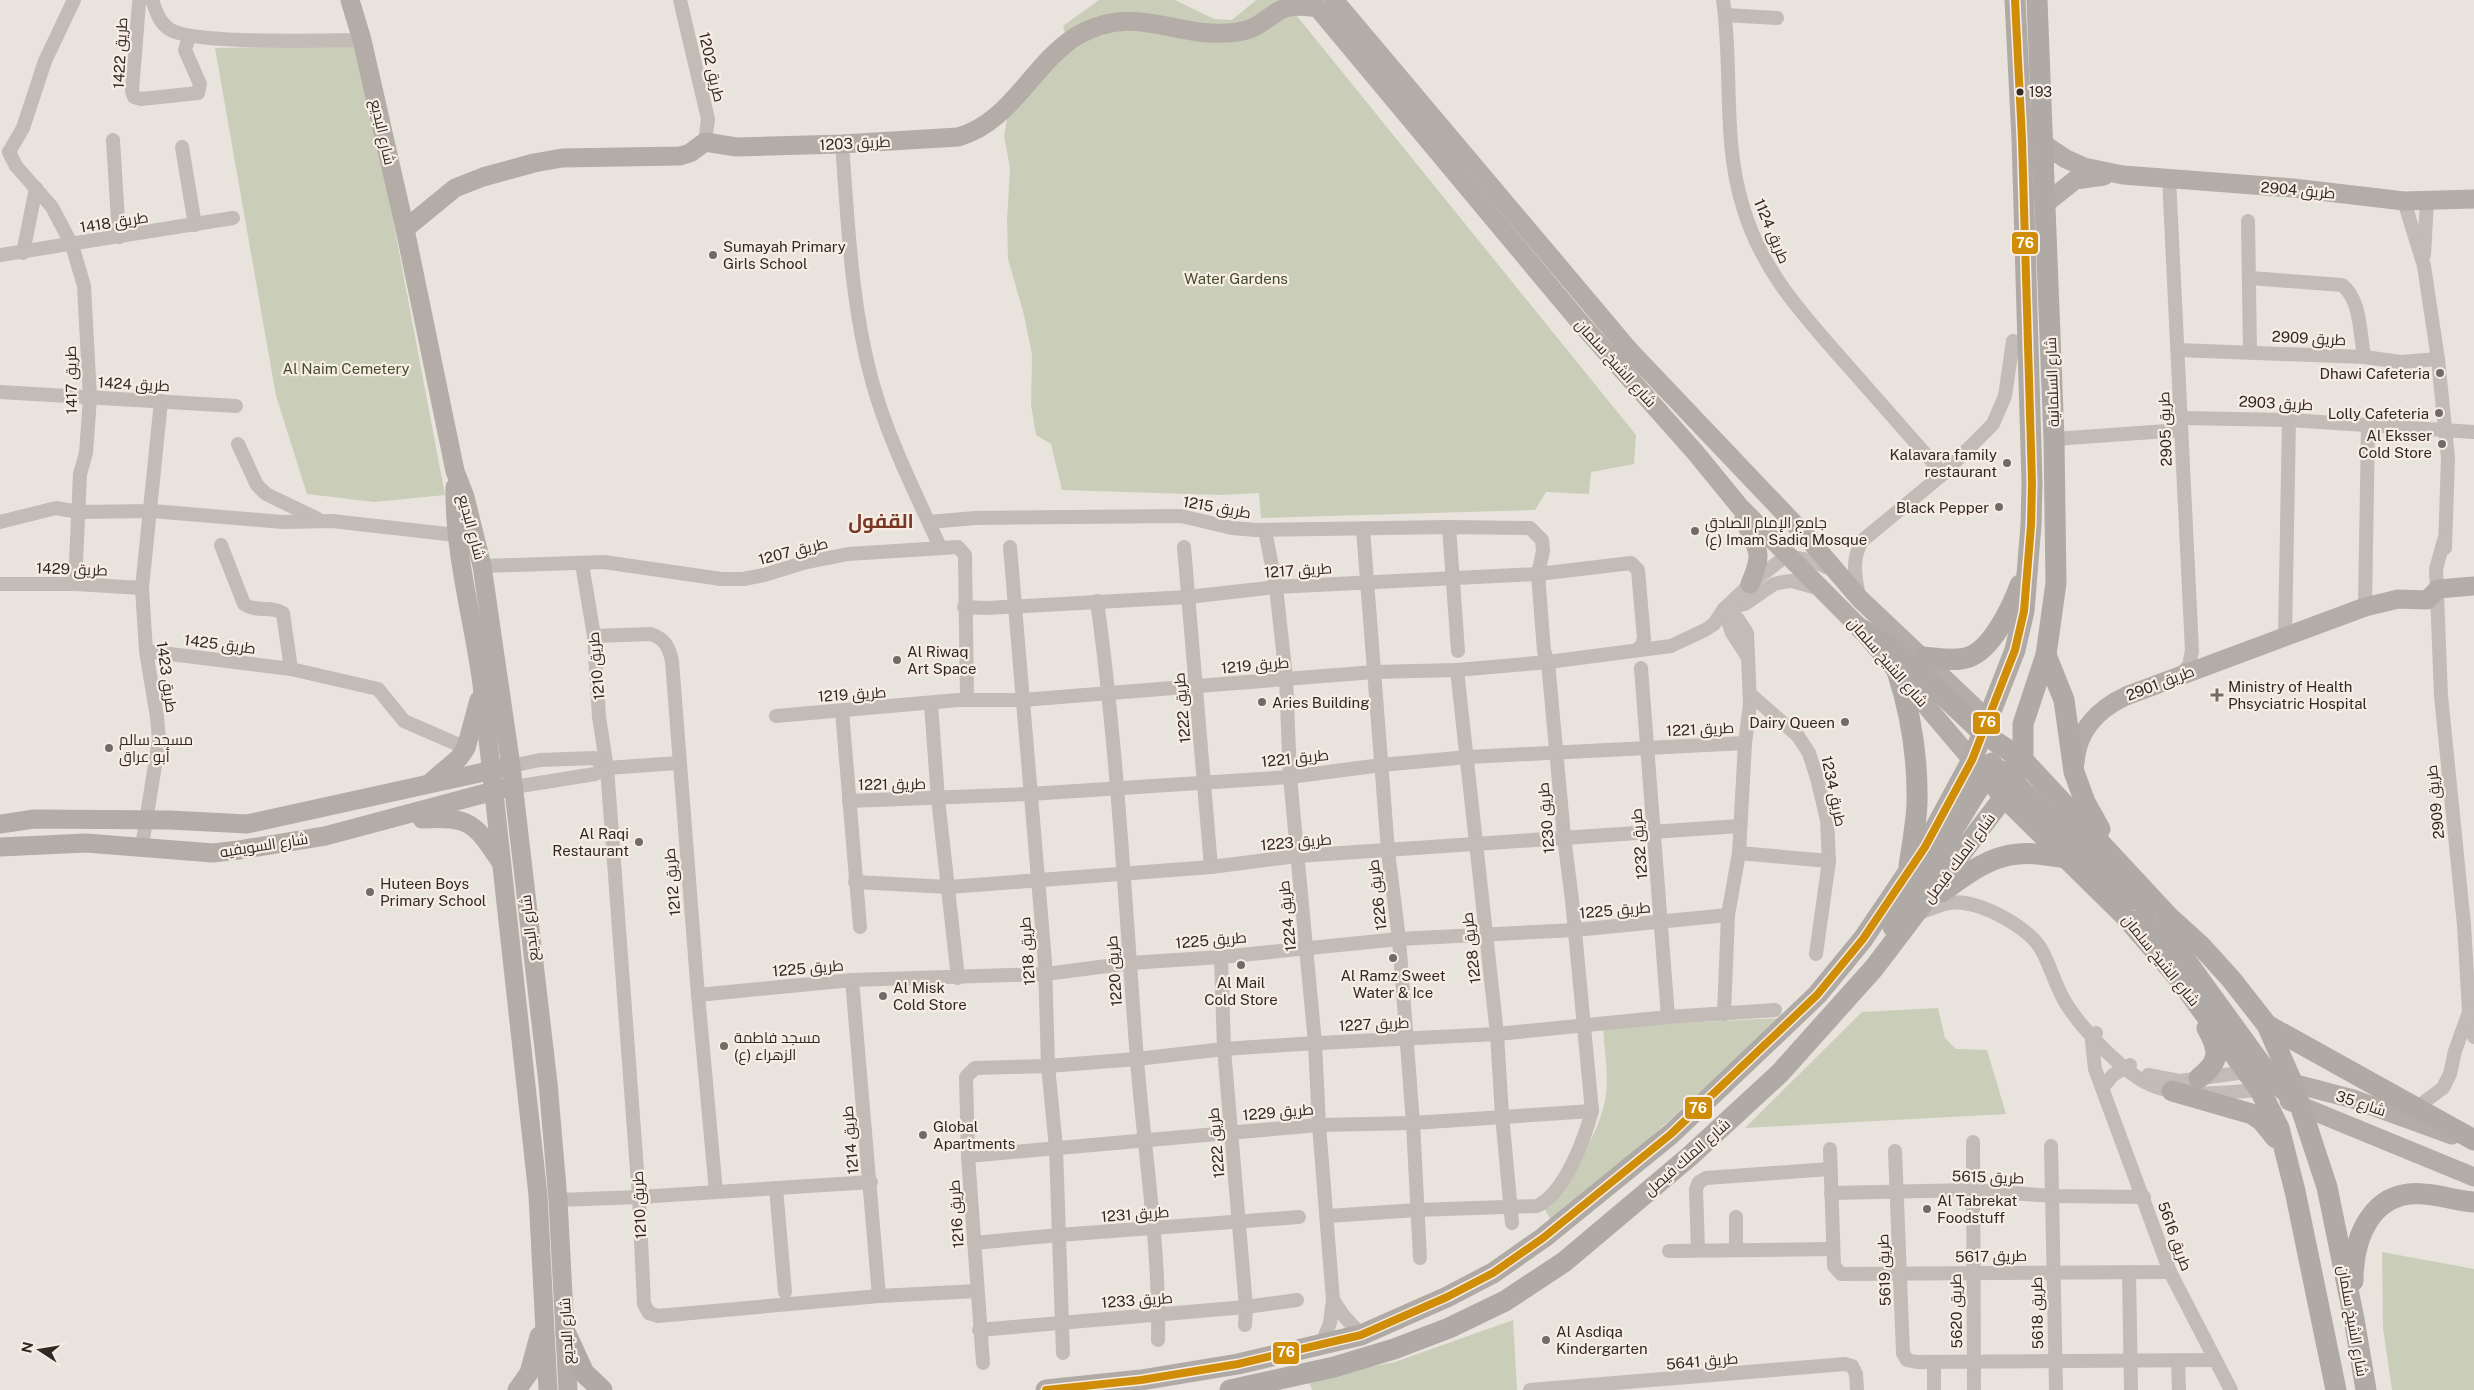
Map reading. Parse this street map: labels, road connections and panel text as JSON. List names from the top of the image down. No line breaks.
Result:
{"streets":{"main road":["شارع الشيخ سلمان","شارع السلمانية","شارع الملك فيصل"],"street":["طريق 1422","طريق 1202","شارع البديع","طريق 1203","طريق 2904","طريق 1418","طريق 1124","طريق 2909","طريق 1417","طريق 1424","طريق 2903","طريق 2905","طريق 1215","طريق 1207","طريق 1429","طريق 1217","طريق 1425","طريق 1219","طريق 1210","طريق 1423","طريق 2901","طريق 1222","طريق 1221","طريق 1234","طريق 1230","طريق 1223","طريق 1232","شارع السويفيه","طريق 1212","طريق 1226","طريق 1225","طريق 1224","طريق 1228","طريق 1218","طريق 1220","طريق 1227","شارع 35","طريق 1229","طريق 1214","طريق 5615","طريق 1216","طريق 1231","طريق 5616","طريق 5617","طريق 5619","طريق 1233","طريق 5620","طريق 5618","طريق 5641"]},"crossings":[["طريق 1422","شارع البديع"],["طريق 1202","طريق 1203"],["شارع البديع","طريق 1207"],["شارع البديع","شارع السويفيه"],["طريق 1203","شارع الشيخ سلمان"],["طريق 2904","شارع السلمانية"],["طريق 2904","طريق 2905"],["طريق 1418","طريق 1417"],["طريق 2909","طريق 2903"],["طريق 2909","طريق 2905"],["طريق 2909","طريق 2901"],["شارع الشيخ سلمان","شارع السلمانية"],["شارع الشيخ سلمان","طريق 1219"],["شارع الشيخ سلمان","شارع الملك فيصل"],["شارع الشيخ سلمان","شارع 35"],["طريق 1417","طريق 1424"],["طريق 1417","طريق 1429"],["شارع السلمانية","طريق 2903"],["شارع السلمانية","شارع الملك فيصل"],["طريق 1424","طريق 1423"],["طريق 2903","طريق 2905"],["طريق 2905","طريق 2901"],["طريق 1215","طريق 1230"],["طريق 1215","طريق 1226"],["طريق 1215","طريق 1224"],["طريق 1207","طريق 1217"],["طريق 1207","طريق 1219"],["طريق 1207","طريق 1210"],["طريق 1429","طريق 1423"],["طريق 1217","طريق 1219"],["طريق 1217","طريق 1222"],["طريق 1217","طريق 1230"],["طريق 1217","طريق 1226"],["طريق 1217","طريق 1224"],["طريق 1217","طريق 1218"],["طريق 1217","طريق 1220"],["طريق 1425","طريق 1423"],["طريق 1219","طريق 1222"],["طريق 1219","طريق 1230"],["طريق 1219","طريق 1226"],["طريق 1219","طريق 1224"],["طريق 1219","طريق 1228"],["طريق 1219","طريق 1218"],["طريق 1219","طريق 1220"],["طريق 1210","طريق 1212"],["طريق 1210","طريق 1214"],["طريق 1210","طريق 1216"],["طريق 1423","شارع السويفيه"],["طريق 1222","طريق 1221"],["طريق 1222","طريق 1223"],["طريق 1222","طريق 1225"],["طريق 1222","طريق 1227"],["طريق 1222","طريق 1229"],["طريق 1222","طريق 1231"],["طريق 1222","طريق 1233"],["طريق 1221","طريق 1230"],["طريق 1221","طريق 1232"],["طريق 1221","طريق 1226"],["طريق 1221","طريق 1224"],["طريق 1221","طريق 1228"],["طريق 1221","طريق 1218"],["طريق 1221","طريق 1220"],["طريق 1230","طريق 1223"],["طريق 1230","طريق 1225"],["طريق 1230","طريق 1227"],["طريق 1230","طريق 1229"],["طريق 1223","طريق 1232"],["طريق 1223","طريق 1226"],["طريق 1223","طريق 1224"],["طريق 1223","طريق 1228"],["طريق 1223","طريق 1218"],["طريق 1223","طريق 1220"],["طريق 1232","طريق 1225"],["طريق 1232","طريق 1227"],["شارع الملك فيصل","طريق 1224"],["طريق 1212","طريق 1225"],["طريق 1226","طريق 1225"],["طريق 1226","طريق 1227"],["طريق 1226","طريق 1229"],["طريق 1225","طريق 1224"],["طريق 1225","طريق 1228"],["طريق 1225","طريق 1218"],["طريق 1225","طريق 1220"],["طريق 1225","طريق 1214"],["طريق 1224","طريق 1227"],["طريق 1224","طريق 1229"],["طريق 1228","طريق 1227"],["طريق 1228","طريق 1229"],["طريق 1218","طريق 1227"],["طريق 1218","طريق 1229"],["طريق 1218","طريق 1231"],["طريق 1218","طريق 1233"],["طريق 1220","طريق 1227"],["طريق 1220","طريق 1229"],["طريق 1220","طريق 1231"],["طريق 1220","طريق 1233"],["طريق 1227","طريق 1216"],["طريق 1229","طريق 1216"],["طريق 5615","طريق 5616"],["طريق 5615","طريق 5617"],["طريق 5615","طريق 5619"],["طريق 5615","طريق 5620"],["طريق 5615","طريق 5618"],["طريق 1216","طريق 1231"],["طريق 1216","طريق 1233"],["طريق 5616","طريق 5617"],["طريق 5616","طريق 5619"],["طريق 5617","طريق 5619"],["طريق 5617","طريق 5620"],["طريق 5617","طريق 5618"],["طريق 5619","طريق 5620"],["طريق 5619","طريق 5618"]],"districts":["القفول"],"parks":["Water Gardens","Al Naim Cemetery"],"places":{"other":["193","Sumayah Primary Girls School","Dhawi Cafeteria","Lolly Cafeteria","Al Eksser Cold Store","Kalavara family restaurant","Black Pepper","جامع الإمام الصادق (ع) Imam Sadiq Mosque","Al Riwaq Art Space","Aries Building","Dairy Queen","مسجد سالم أبو عراق","Al Raqi Restaurant","Huteen Boys Primary School","Al Ramz Sweet Water & Ice","Al Mail Cold Store","Al Misk Cold Store","مسجد فاطمة الزهراء (ع)","Global Apartments","Al Tabrekat Foodstuff","Al Asdiqa Kindergarten"],"health":["Ministry of Health Phsyciatric Hospital"]},"lines":["transit line 76"],"north":"left"}
